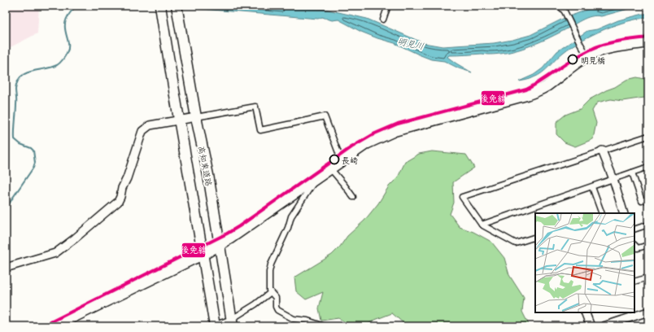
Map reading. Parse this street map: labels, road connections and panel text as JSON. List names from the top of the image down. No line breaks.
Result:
{"streets":{"highway":["高知東道路"]},"water":["明見川"],"places":["明見橋","長崎"],"lines":["transit line 後免線"]}
